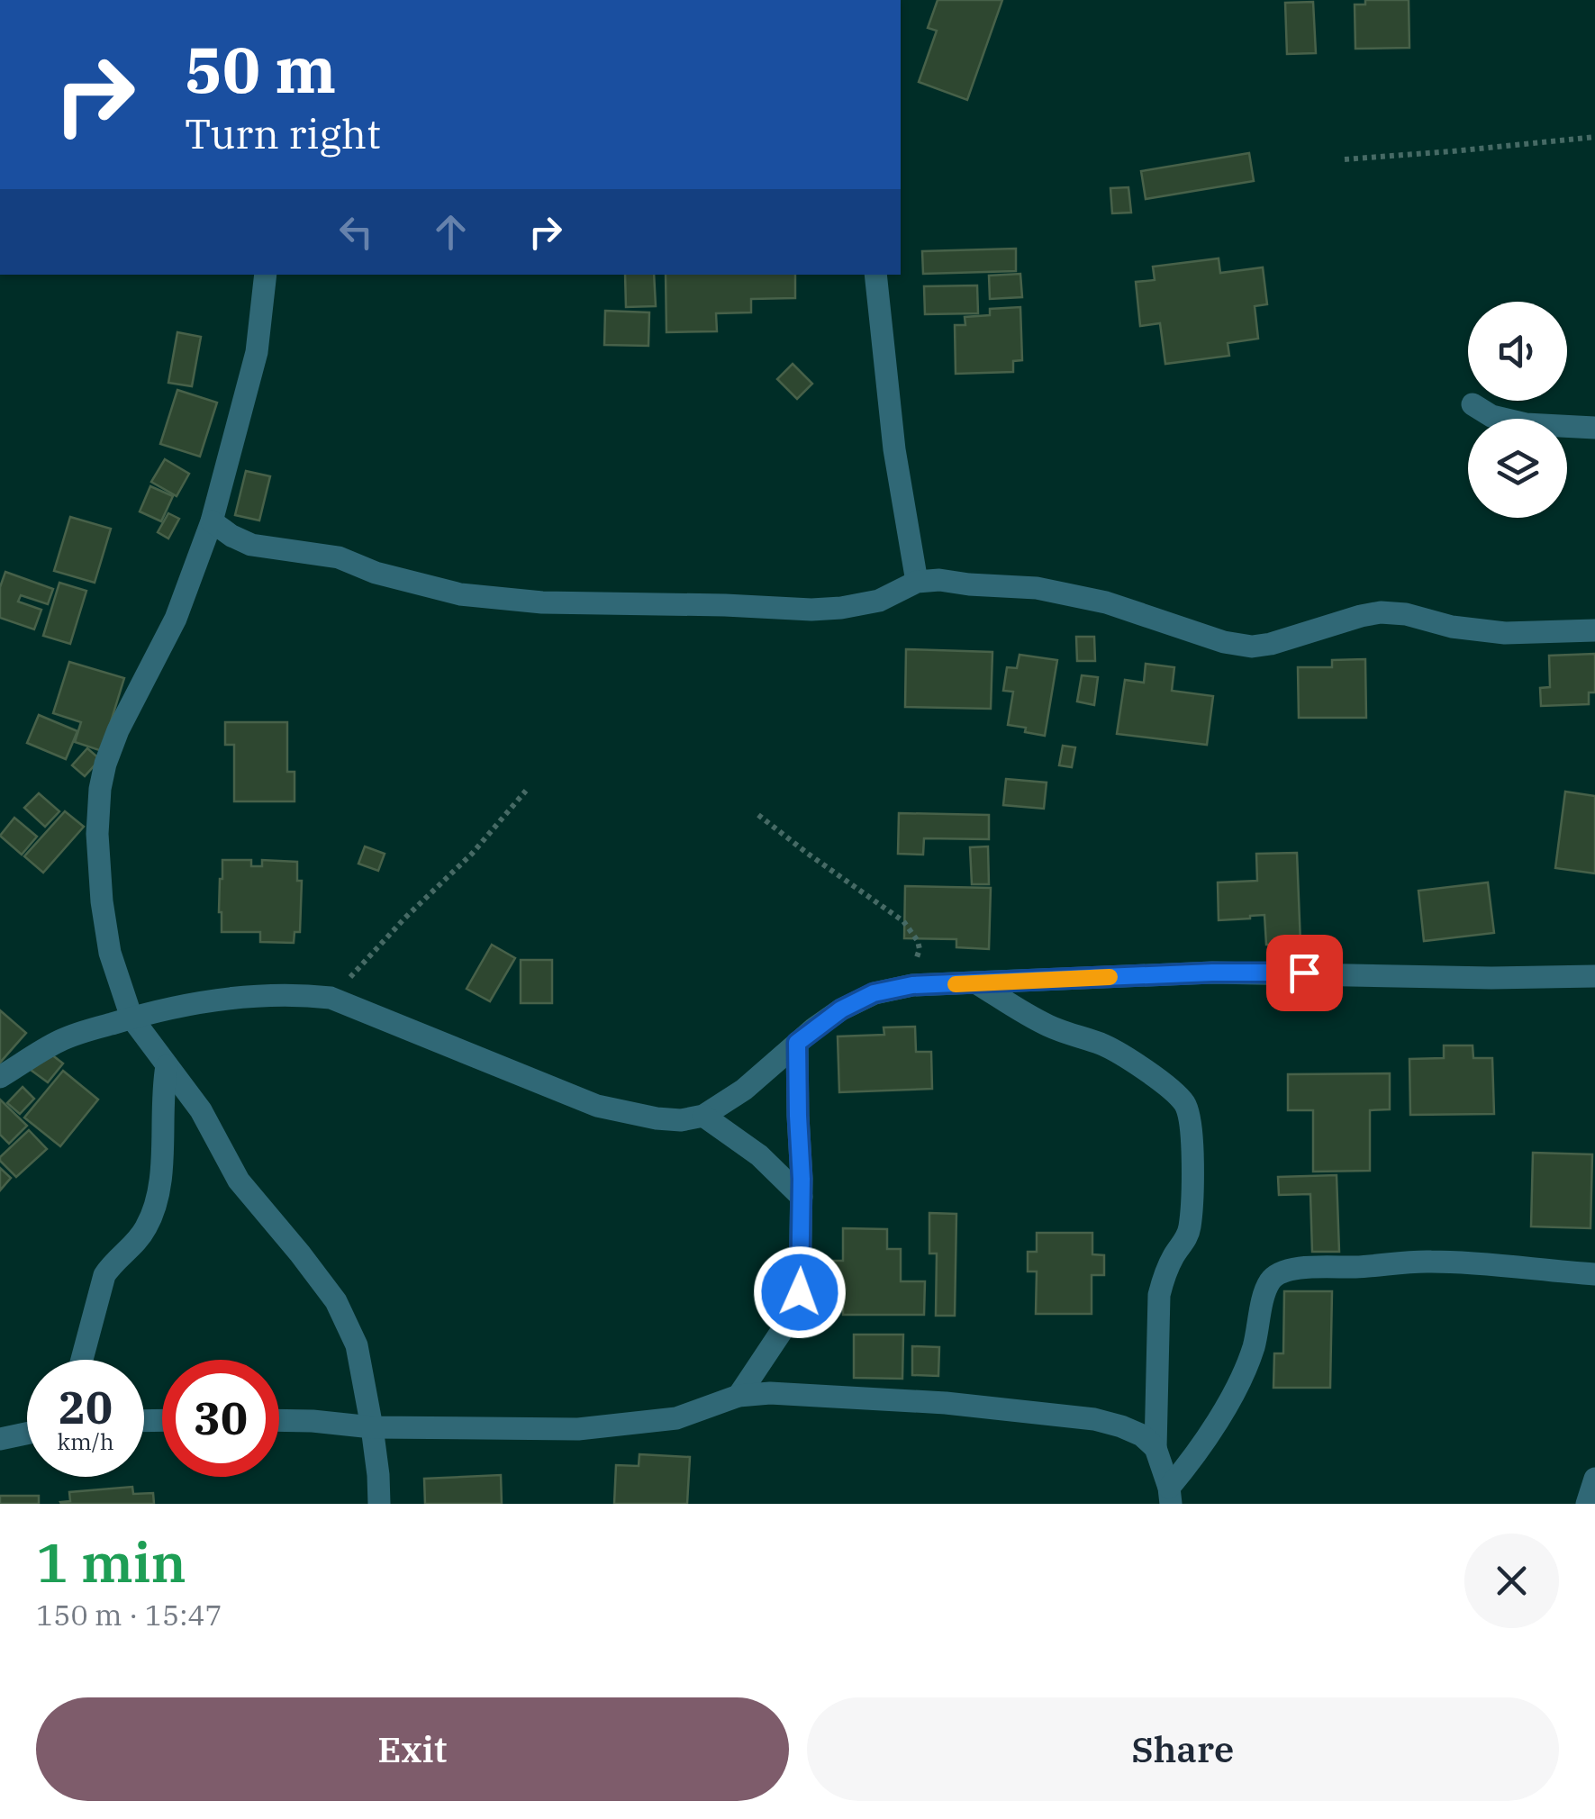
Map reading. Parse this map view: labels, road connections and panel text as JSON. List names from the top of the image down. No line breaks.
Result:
{"page":{"turn":["50 m","Turn right"],"speed":"20 km/h","limit":"30","heading":["1 min","150 m · 15:47"],"buttons":["Exit","Share"]}}
